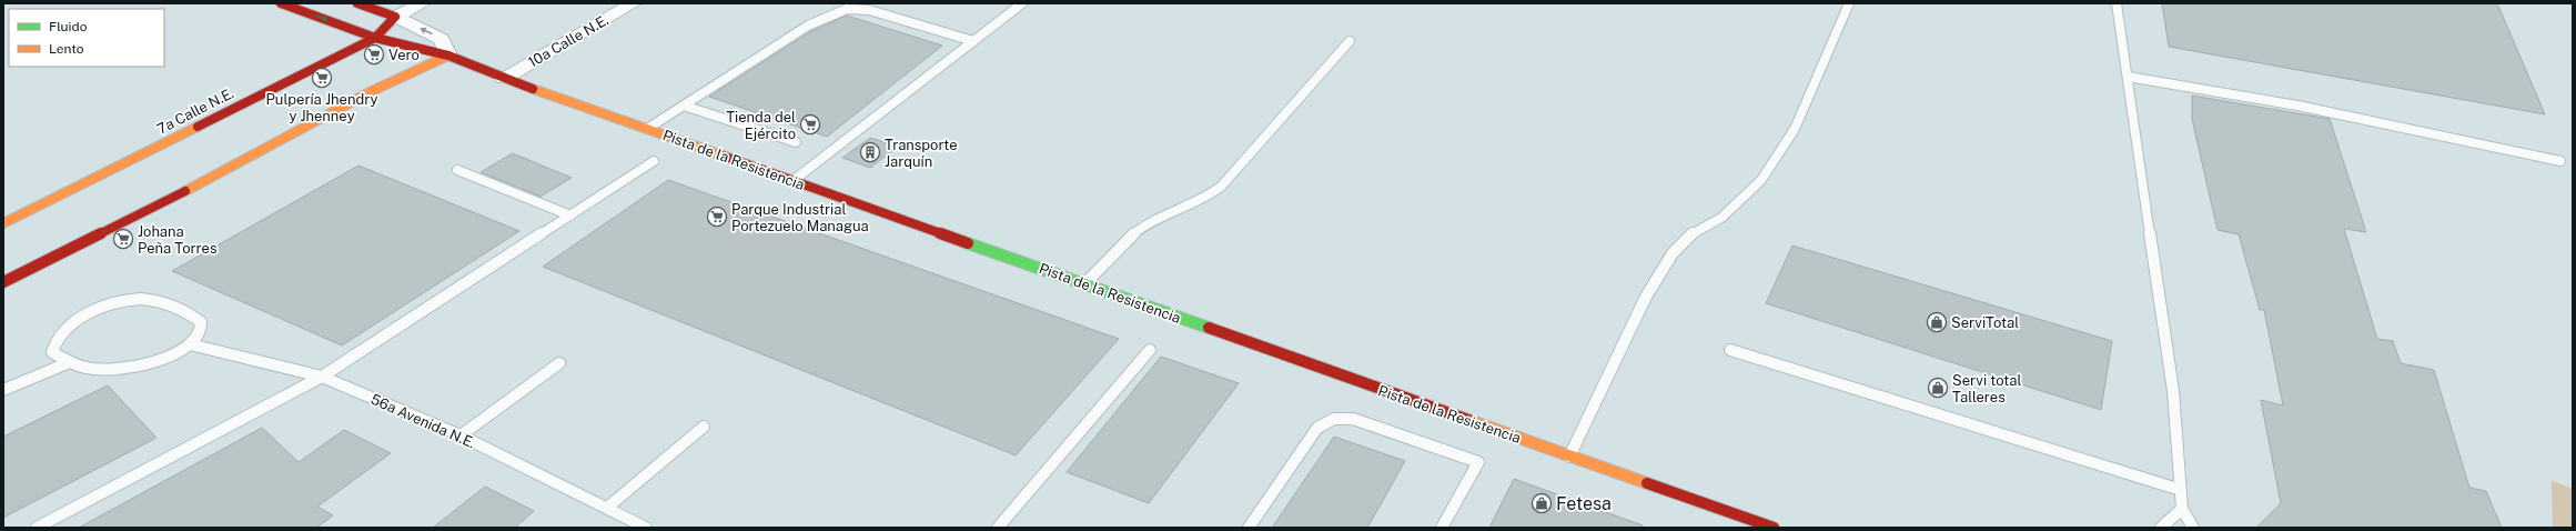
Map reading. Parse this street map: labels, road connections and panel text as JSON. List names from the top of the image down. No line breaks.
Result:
{"streets":{"street":["10a Calle N.E.","7a Calle N.E.","Pista de la Resistencia"],"lane":["56a Avenida N.E."]},"crossings":[["10a Calle N.E.","Pista de la Resistencia"],["7a Calle N.E.","Pista de la Resistencia"]],"places":{"supermarket":["Vero","Pulpería Jhendry y Jhenney","Tienda del Ejército","Parque Industrial Portezuelo Managua","Johana Peña Torres"],"building":["Transporte Jarquín"],"shop":["ServiTotal","Servi total Talleres","Fetesa"]},"legend":["Fluido","Lento"]}
